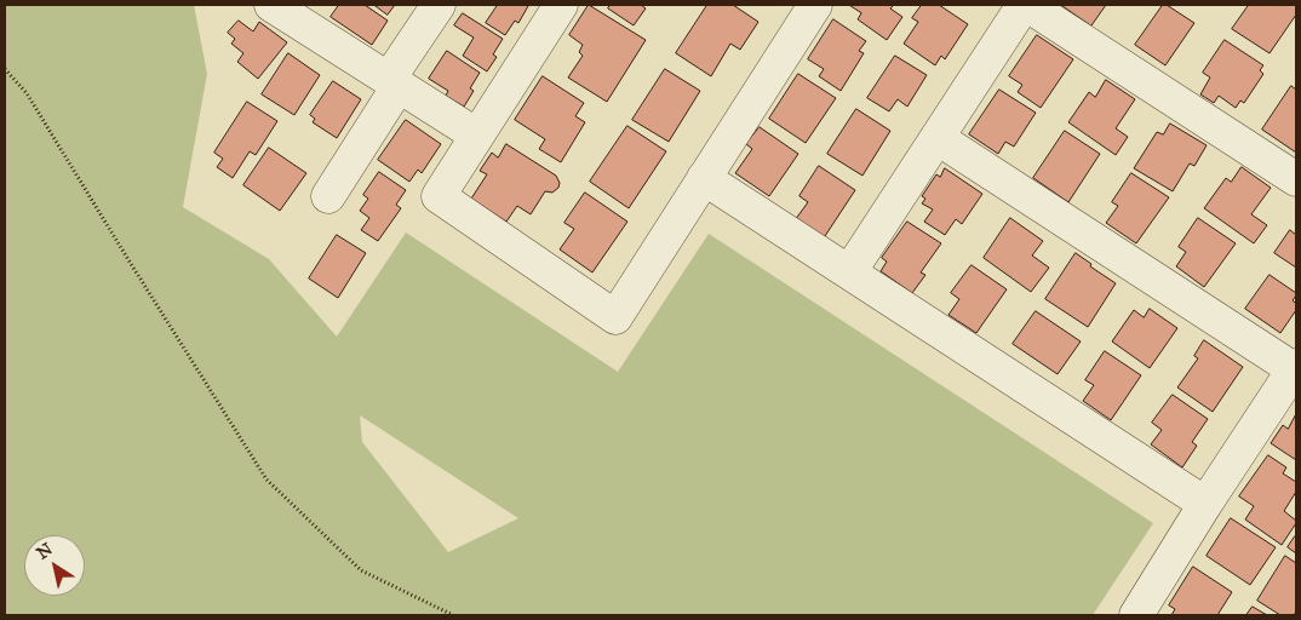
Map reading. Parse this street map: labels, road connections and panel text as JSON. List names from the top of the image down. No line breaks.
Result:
{"north":"top left"}
